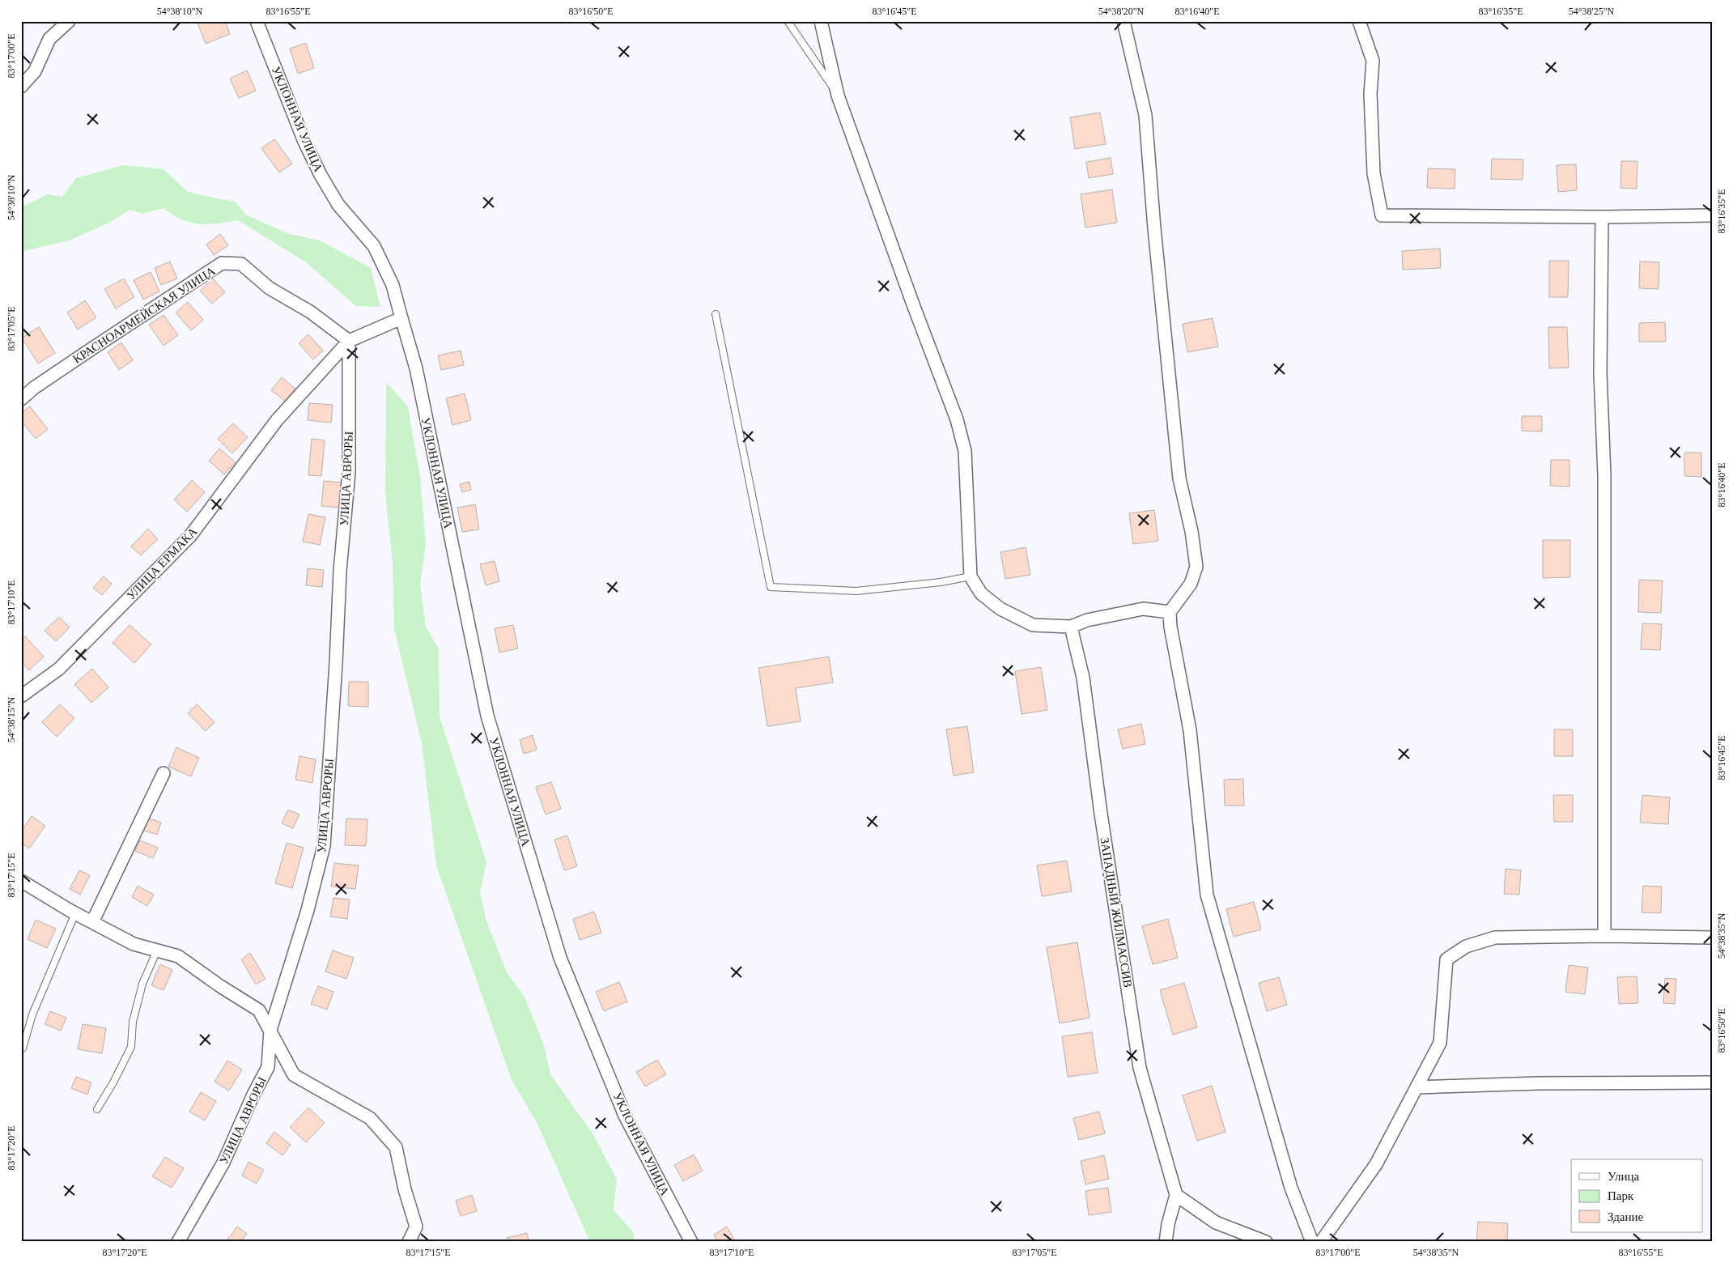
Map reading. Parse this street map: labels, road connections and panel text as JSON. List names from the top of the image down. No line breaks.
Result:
{"streets":{"street":["УКЛОННАЯ УЛИЦА","КРАСНОАРМЕЙСКАЯ УЛИЦА","УЛИЦА АВРОРЫ","УЛИЦА ЕРМАКА","ЗАПАДНЫЙ ЖИЛМАССИВ"]},"crossings":[["КРАСНОАРМЕЙСКАЯ УЛИЦА","УЛИЦА АВРОРЫ"],["КРАСНОАРМЕЙСКАЯ УЛИЦА","УЛИЦА ЕРМАКА"],["УЛИЦА АВРОРЫ","УЛИЦА ЕРМАКА"]],"legend":["Улица","Парк","Здание"],"coordinates":["54°38'10\"N","83°16'55\"E","83°16'50\"E","83°16'45\"E","54°38'20\"N","83°16'40\"E","83°16'35\"E","54°38'25\"N","83°17'00\"E","83°17'05\"E","83°17'10\"E","54°38'15\"N","83°17'15\"E","54°38'35\"N","83°17'20\"E"]}
